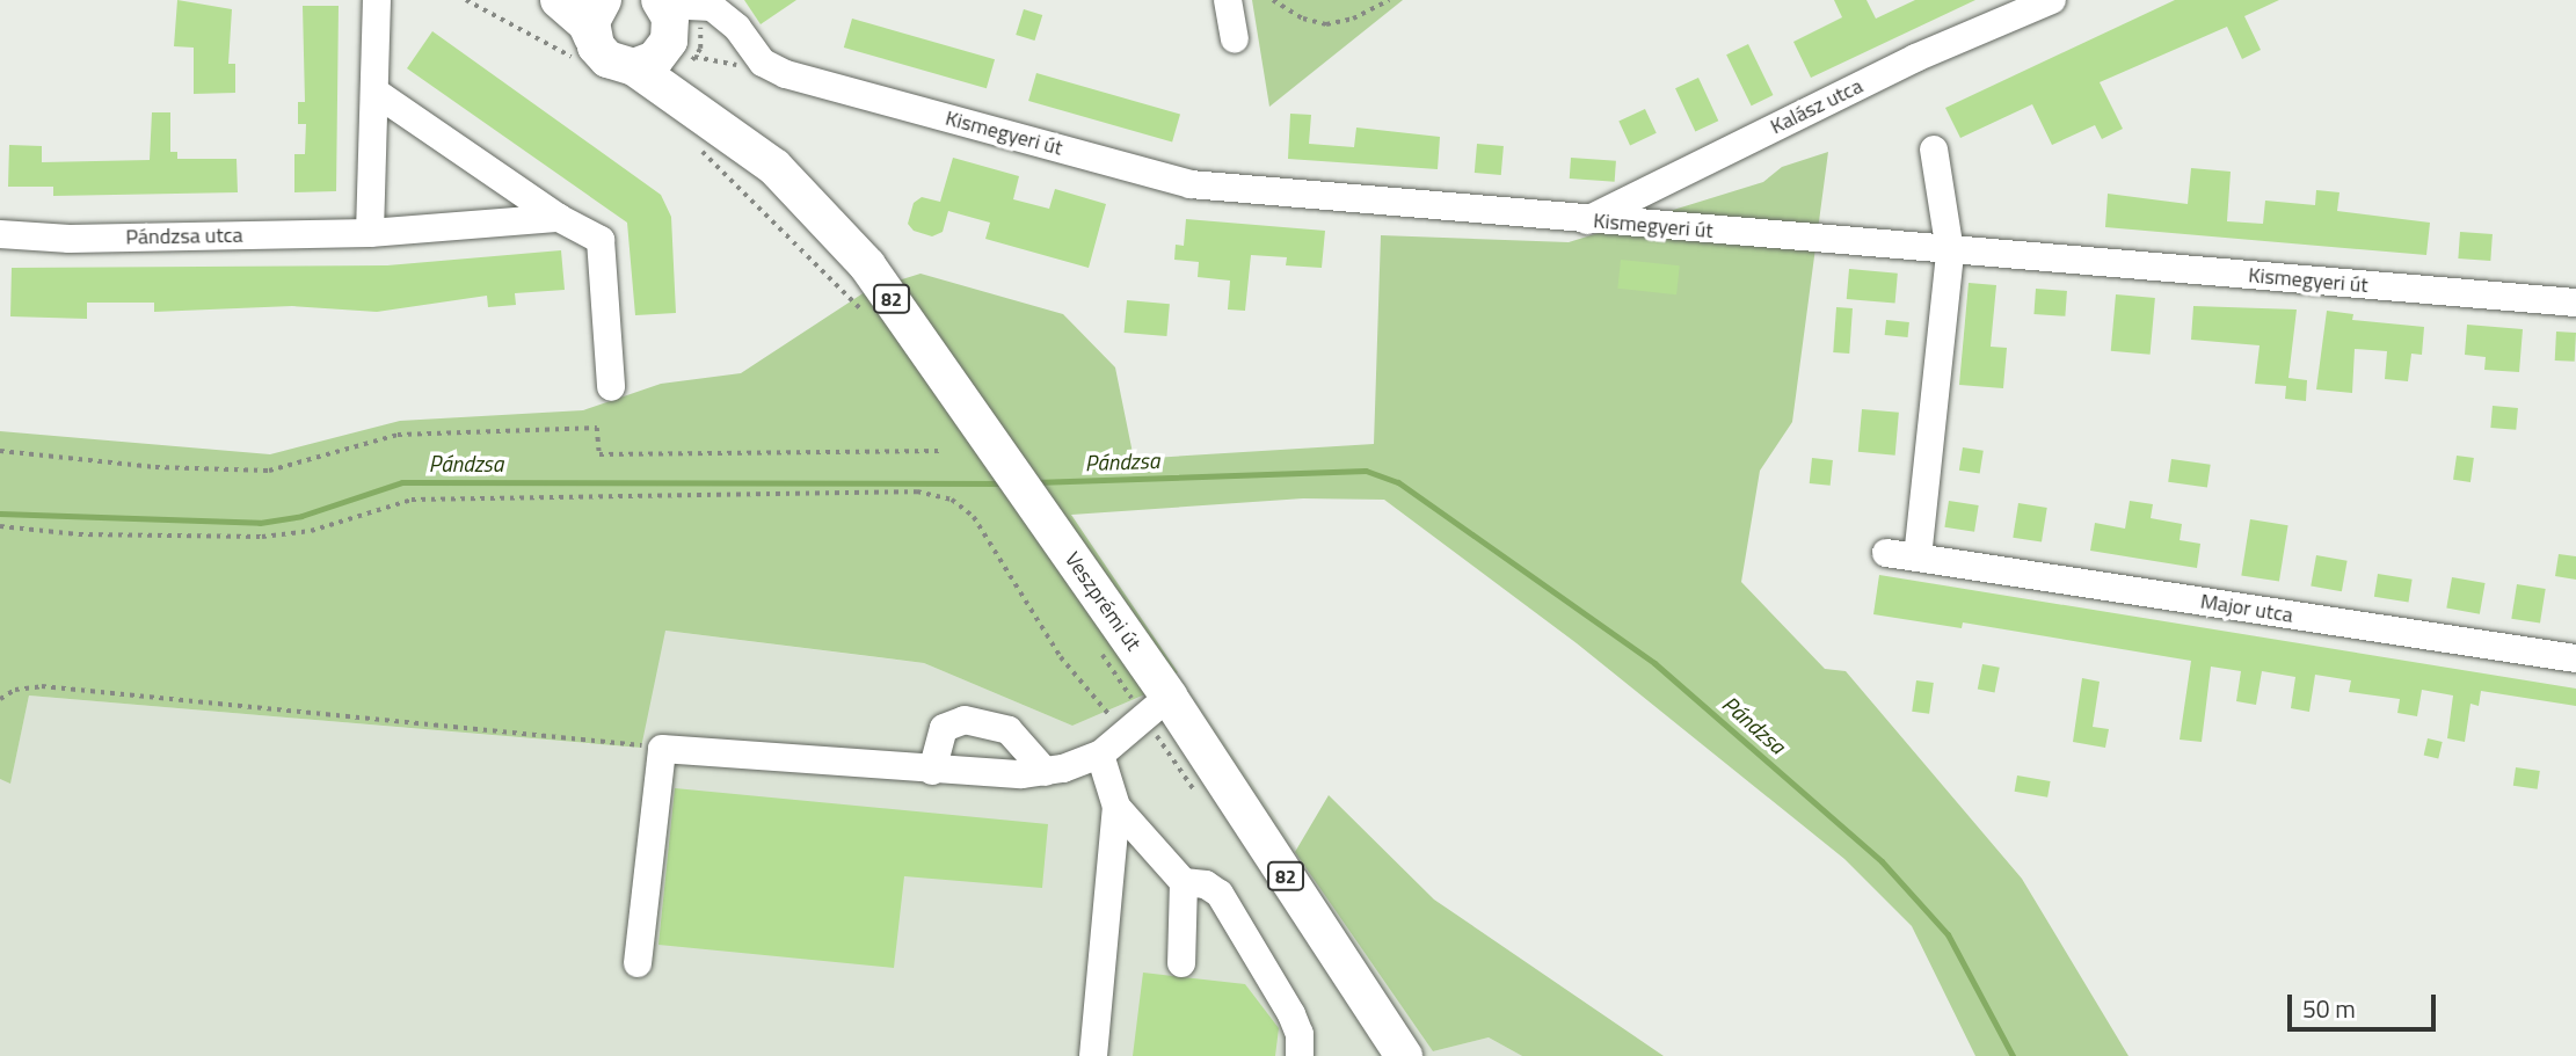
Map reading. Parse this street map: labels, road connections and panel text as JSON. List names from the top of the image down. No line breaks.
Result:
{"streets":{"main road":["82","Veszprémi út"],"street":["Kalász utca","Kismegyeri út","Pándzsa utca","Major utca"]},"crossings":[["Kalász utca","Kismegyeri út"],["Kismegyeri út","Veszprémi út"],["82","Veszprémi út"]],"water":["Pándzsa"],"scale_bar":"50 m"}
